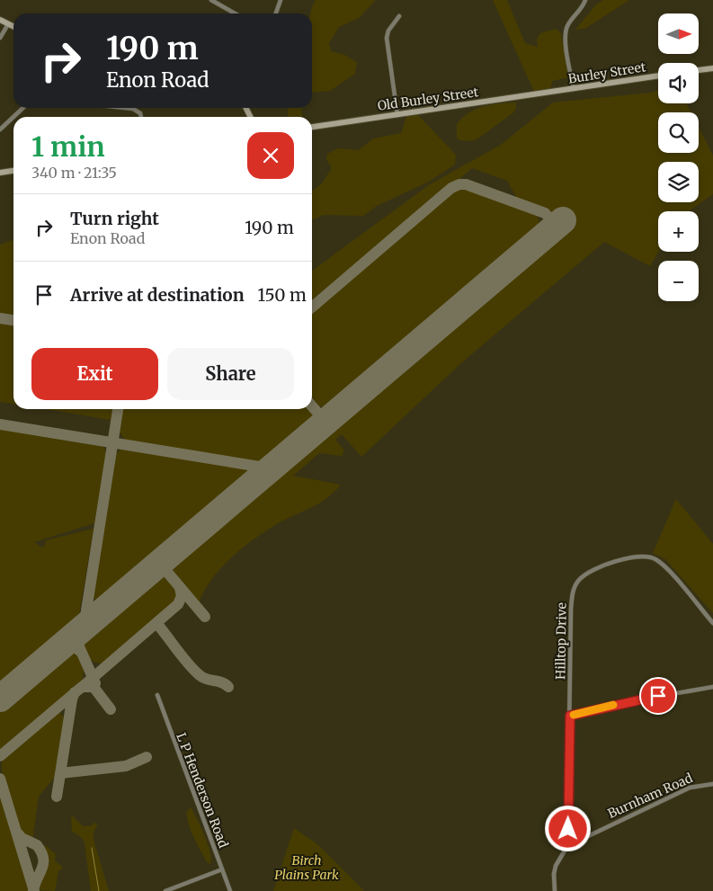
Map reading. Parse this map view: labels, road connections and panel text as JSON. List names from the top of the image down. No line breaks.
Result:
{"streets":{"main road":["Burley Street","Old Burley Street"],"street":["Hilltop Drive","L P Henderson Road","Burnham Road"]},"crossings":[["Burley Street","Old Burley Street"],["Hilltop Drive","Burnham Road"]],"parks":["Birch Plains Park"],"north":"right","page":{"map_buttons":["+","−"],"turn":["190 m","Enon Road"],"heading":["1 min","340 m · 21:35"],"list":[{"name":"Turn right","note":"Enon Road","value":"190 m"},{"name":"Arrive at destination","value":"150 m"}],"buttons":["Exit","Share"]}}
